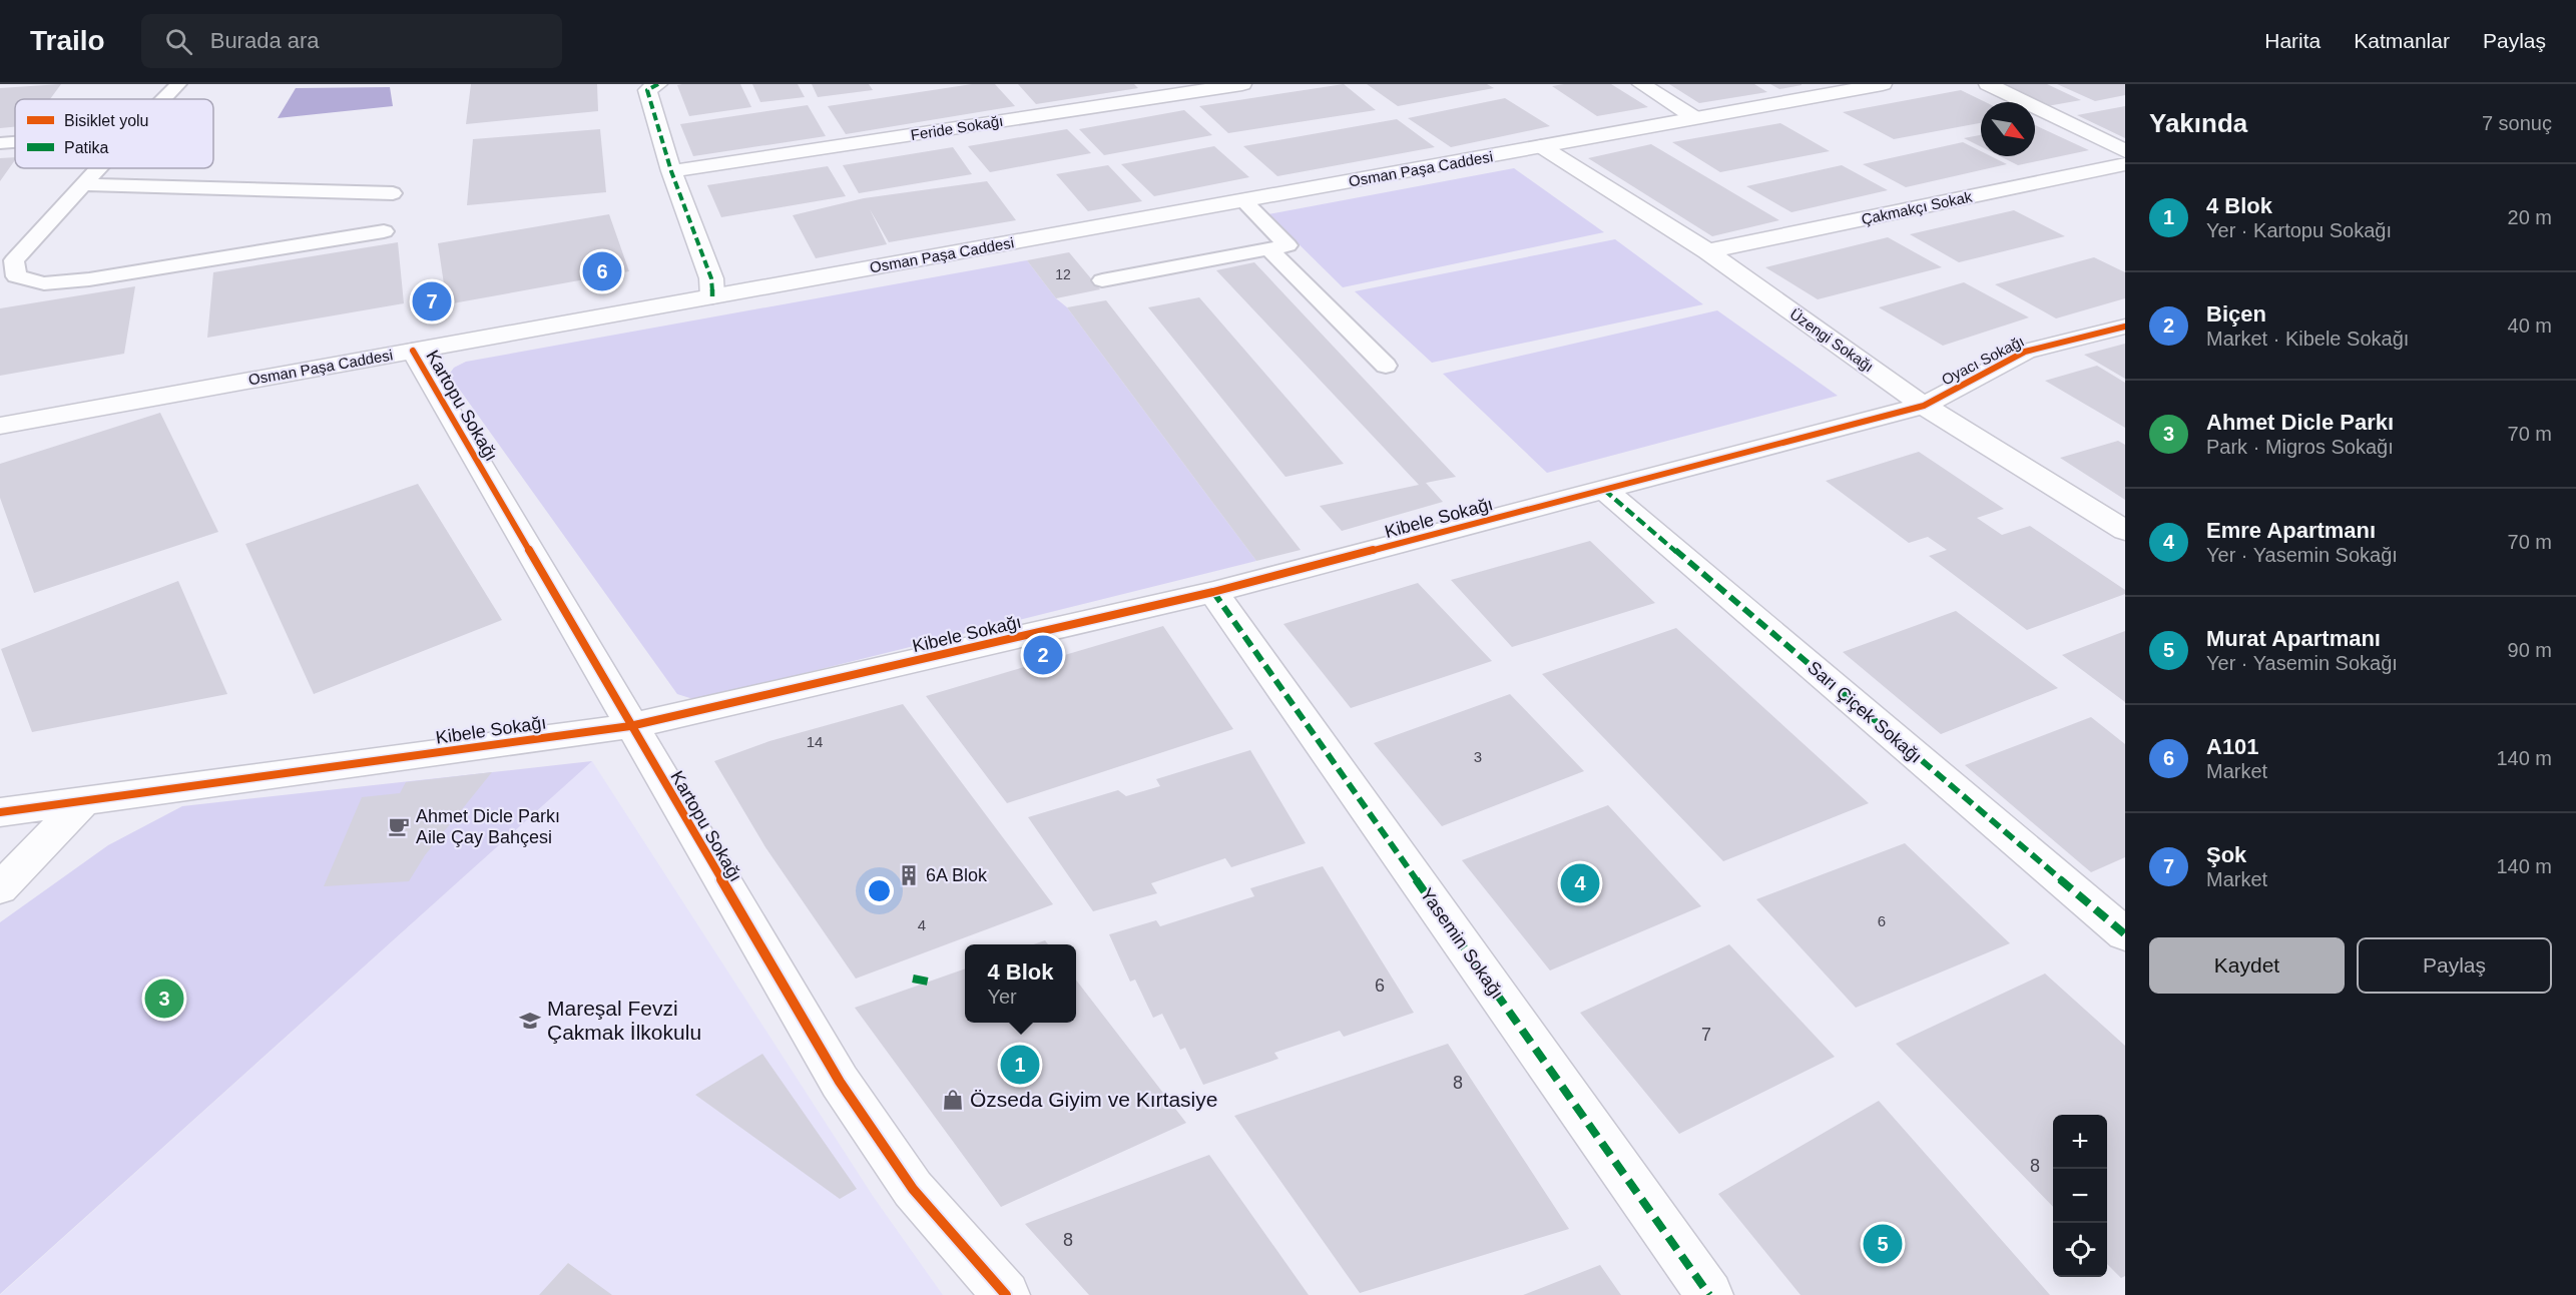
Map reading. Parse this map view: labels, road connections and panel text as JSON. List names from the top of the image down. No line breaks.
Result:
{"streets":{"street":["Feride Sokağı","Osman Paşa Caddesi","Çakmakçı Sokak","Üzengi Sokağı","Oyacı Sokağı","Kartopu Sokağı","Kibele Sokağı","Sarı Çiçek Sokağı","Yasemin Sokağı"]},"crossings":[["Osman Paşa Caddesi","Üzengi Sokağı"],["Osman Paşa Caddesi","Kartopu Sokağı"],["Çakmakçı Sokak","Üzengi Sokağı"],["Üzengi Sokağı","Oyacı Sokağı"],["Üzengi Sokağı","Kibele Sokağı"],["Oyacı Sokağı","Kibele Sokağı"],["Kartopu Sokağı","Kibele Sokağı"],["Kibele Sokağı","Sarı Çiçek Sokağı"],["Kibele Sokağı","Yasemin Sokağı"]],"places":{"cafe":["Ahmet Dicle Parkı Aile Çay Bahçesi"],"building":["6A Blok"],"school or university":["Mareşal Fevzi Çakmak İlkokulu"],"shop":["Özseda Giyim ve Kırtasiye"]},"house_numbers":["12","14","3","6","4","6","7","8","8","8"],"legend":["Bisiklet yolu","Patika"],"north":"bottom right","page":{"header":"Trailo","search":"Burada ara","nav":["Harita","Katmanlar","Paylaş"],"heading":["Yakında","7 sonuç"],"list":[{"mark":"1","name":"4 Blok","note":"Yer · Kartopu Sokağı","value":"20 m"},{"mark":"2","name":"Biçen","note":"Market · Kibele Sokağı","value":"40 m"},{"mark":"3","name":"Ahmet Dicle Parkı","note":"Park · Migros Sokağı","value":"70 m"},{"mark":"4","name":"Emre Apartmanı","note":"Yer · Yasemin Sokağı","value":"70 m"},{"mark":"5","name":"Murat Apartmanı","note":"Yer · Yasemin Sokağı","value":"90 m"},{"mark":"6","name":"A101","note":"Market","value":"140 m"},{"mark":"7","name":"Şok","note":"Market","value":"140 m"}],"pins":["6","7","2","4","3","1","5"],"buttons":["Kaydet","Paylaş"],"popup":["4 Blok","Yer"],"map_buttons":["+","−"]}}
